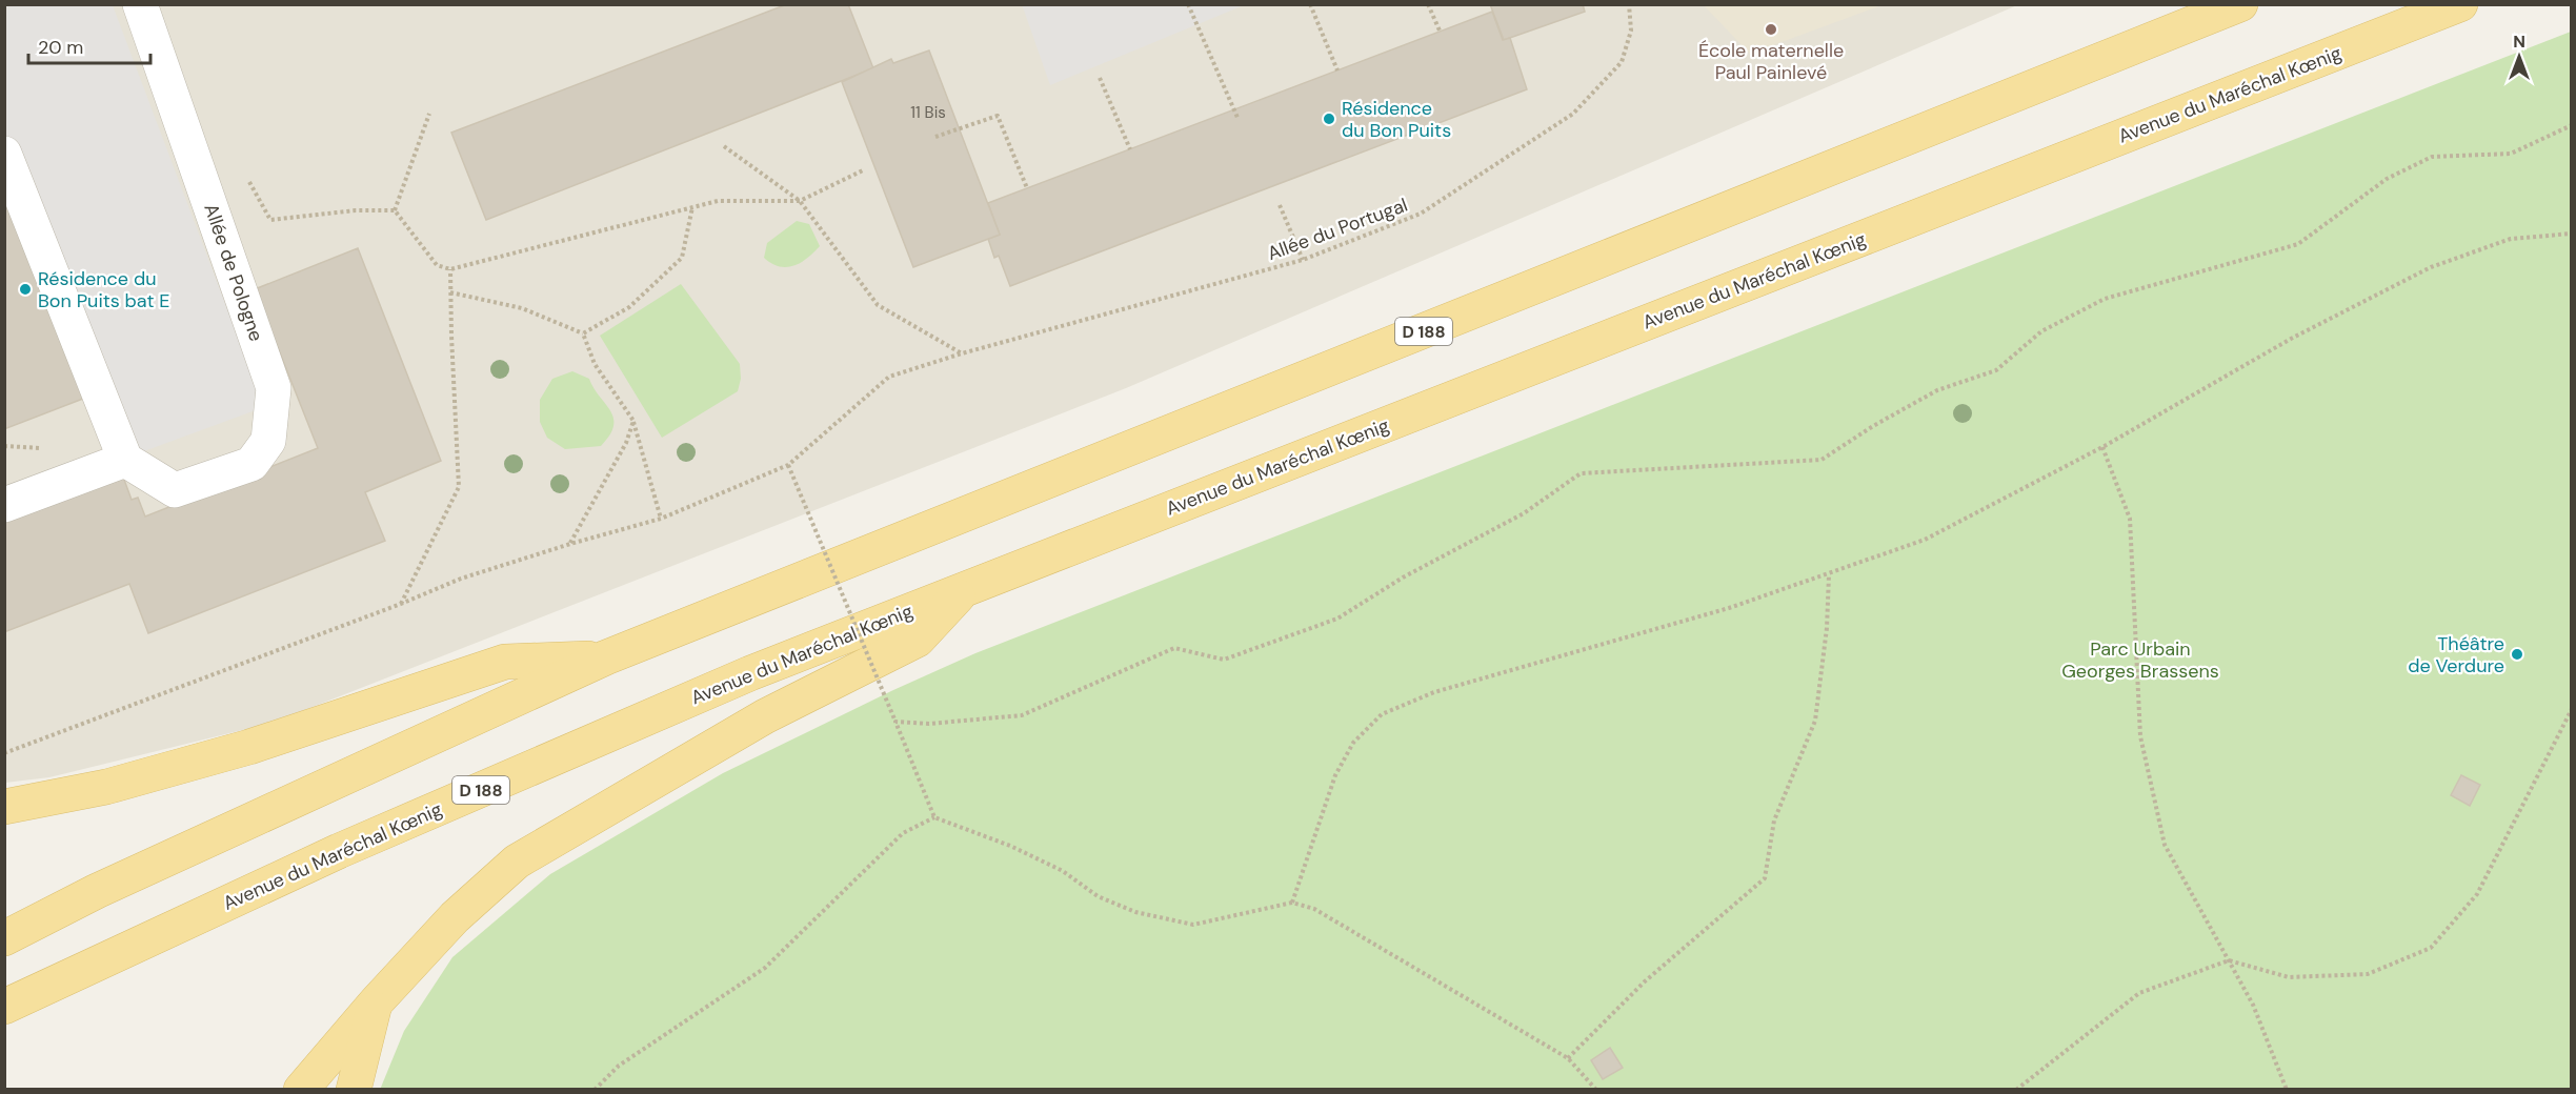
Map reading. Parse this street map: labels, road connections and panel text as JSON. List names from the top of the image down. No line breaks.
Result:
{"streets":{"main road":["Avenue du Maréchal Kœnig","D 188"],"street":["Allée de Pologne"],"path":["Allée du Portugal"]},"parks":["Parc Urbain Georges Brassens"],"places":["École maternelle Paul Painlevé","Résidence du Bon Puits","Résidence du Bon Puits bat E","Théâtre de Verdure"],"house_numbers":["11 Bis"],"scale_bar":"20 m","north":"top"}
